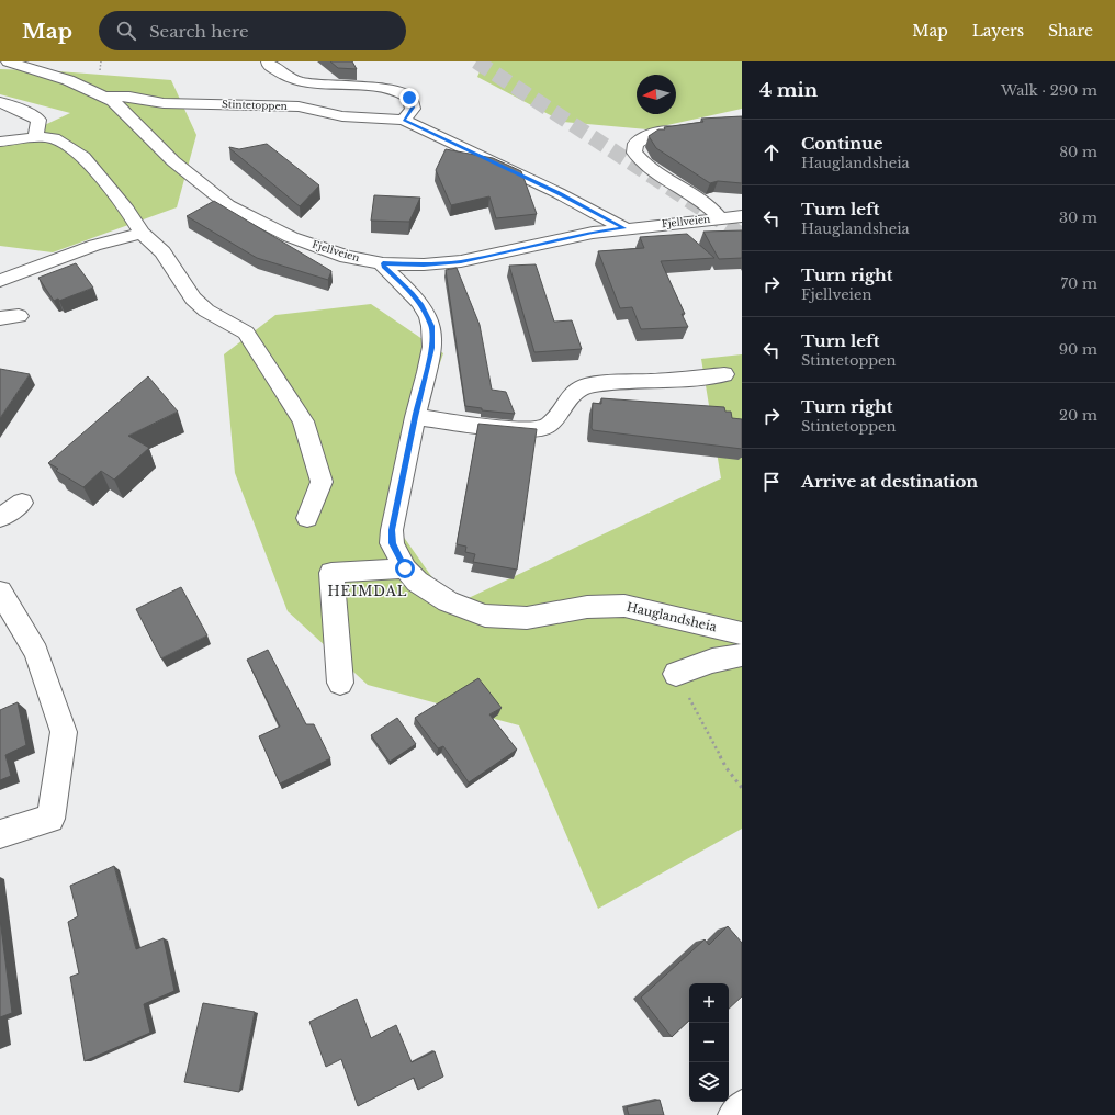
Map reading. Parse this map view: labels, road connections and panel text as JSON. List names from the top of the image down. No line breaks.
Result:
{"streets":{"street":["Stintetoppen","Fjellveien","Hauglandsheia"]},"crossings":[["Stintetoppen","Fjellveien"],["Fjellveien","Hauglandsheia"]],"districts":["HEIMDAL"],"north":"left","page":{"header":"Map","search":"Search here","nav":["Map","Layers","Share"],"heading":["4 min","Walk · 290 m"],"list":[["Continue","Hauglandsheia","80 m"],["Turn left","Hauglandsheia","30 m"],["Turn right","Fjellveien","70 m"],["Turn left","Stintetoppen","90 m"],["Turn right","Stintetoppen","20 m"],"Arrive at destination"],"map_buttons":["+","−"]}}
